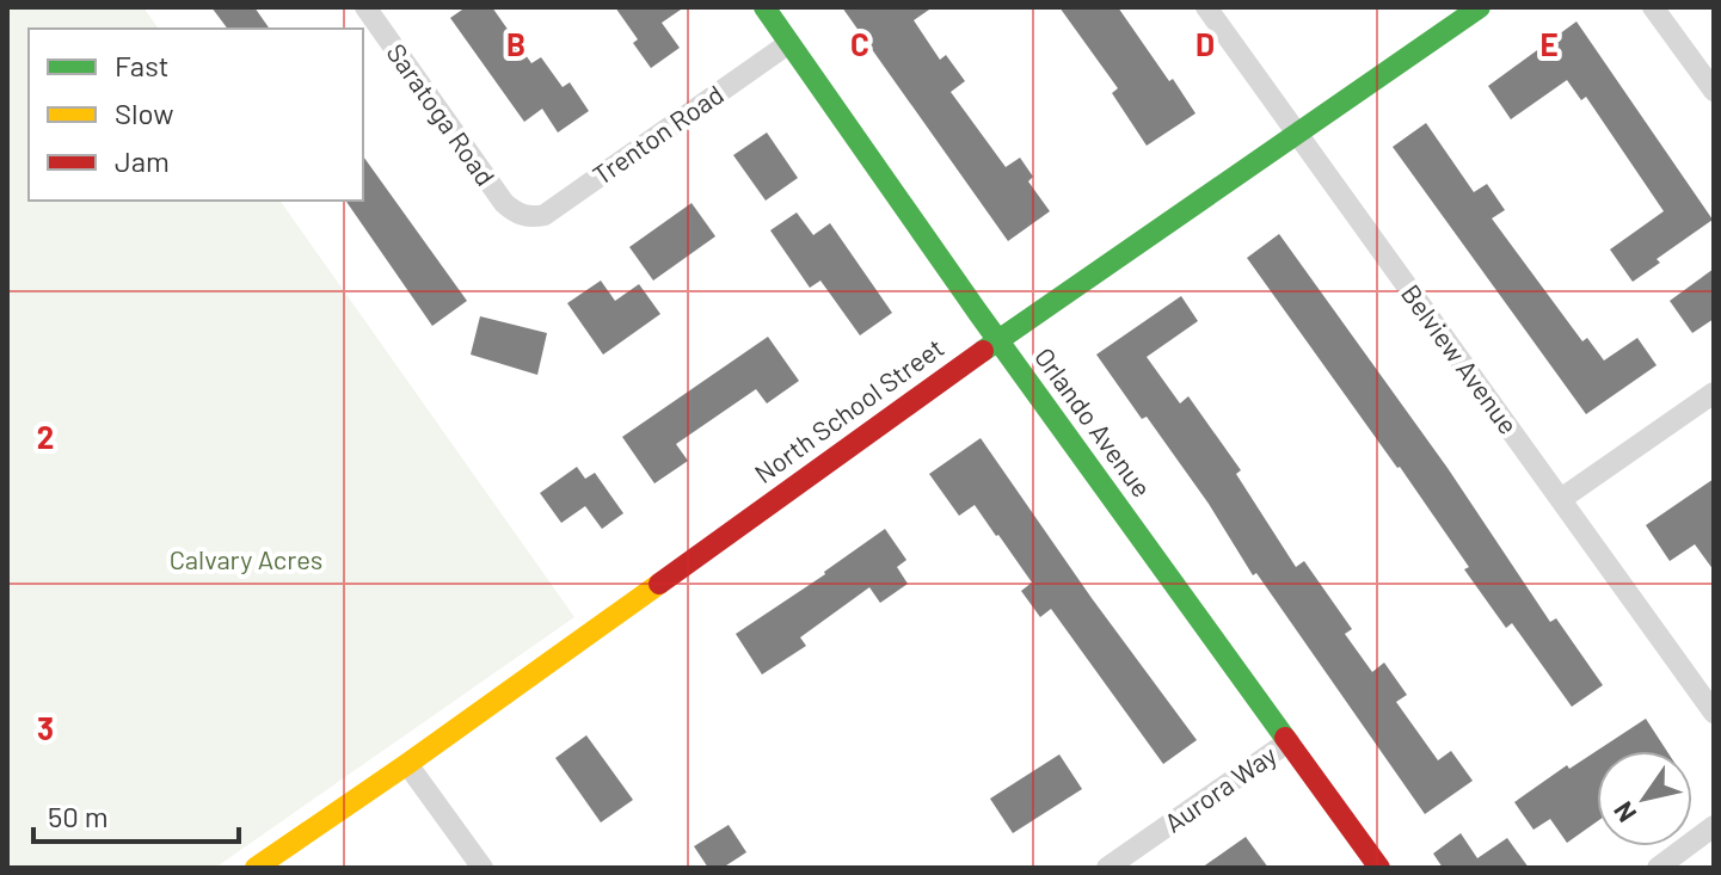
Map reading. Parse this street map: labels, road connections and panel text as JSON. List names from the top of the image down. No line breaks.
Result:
{"streets":{"street":["Saratoga Road","Trenton Road","Belview Avenue","North School Street","Orlando Avenue","Aurora Way"]},"crossings":[["Saratoga Road","Trenton Road"],["Trenton Road","Orlando Avenue"],["Belview Avenue","North School Street"],["North School Street","Orlando Avenue"],["Orlando Avenue","Aurora Way"]],"parks":["Calvary Acres"],"legend":["Fast","Slow","Jam"],"scale_bar":"50 m","north":"bottom left","grid":{"columns":["B","C","D","E"],"rows":["2","3"]}}
